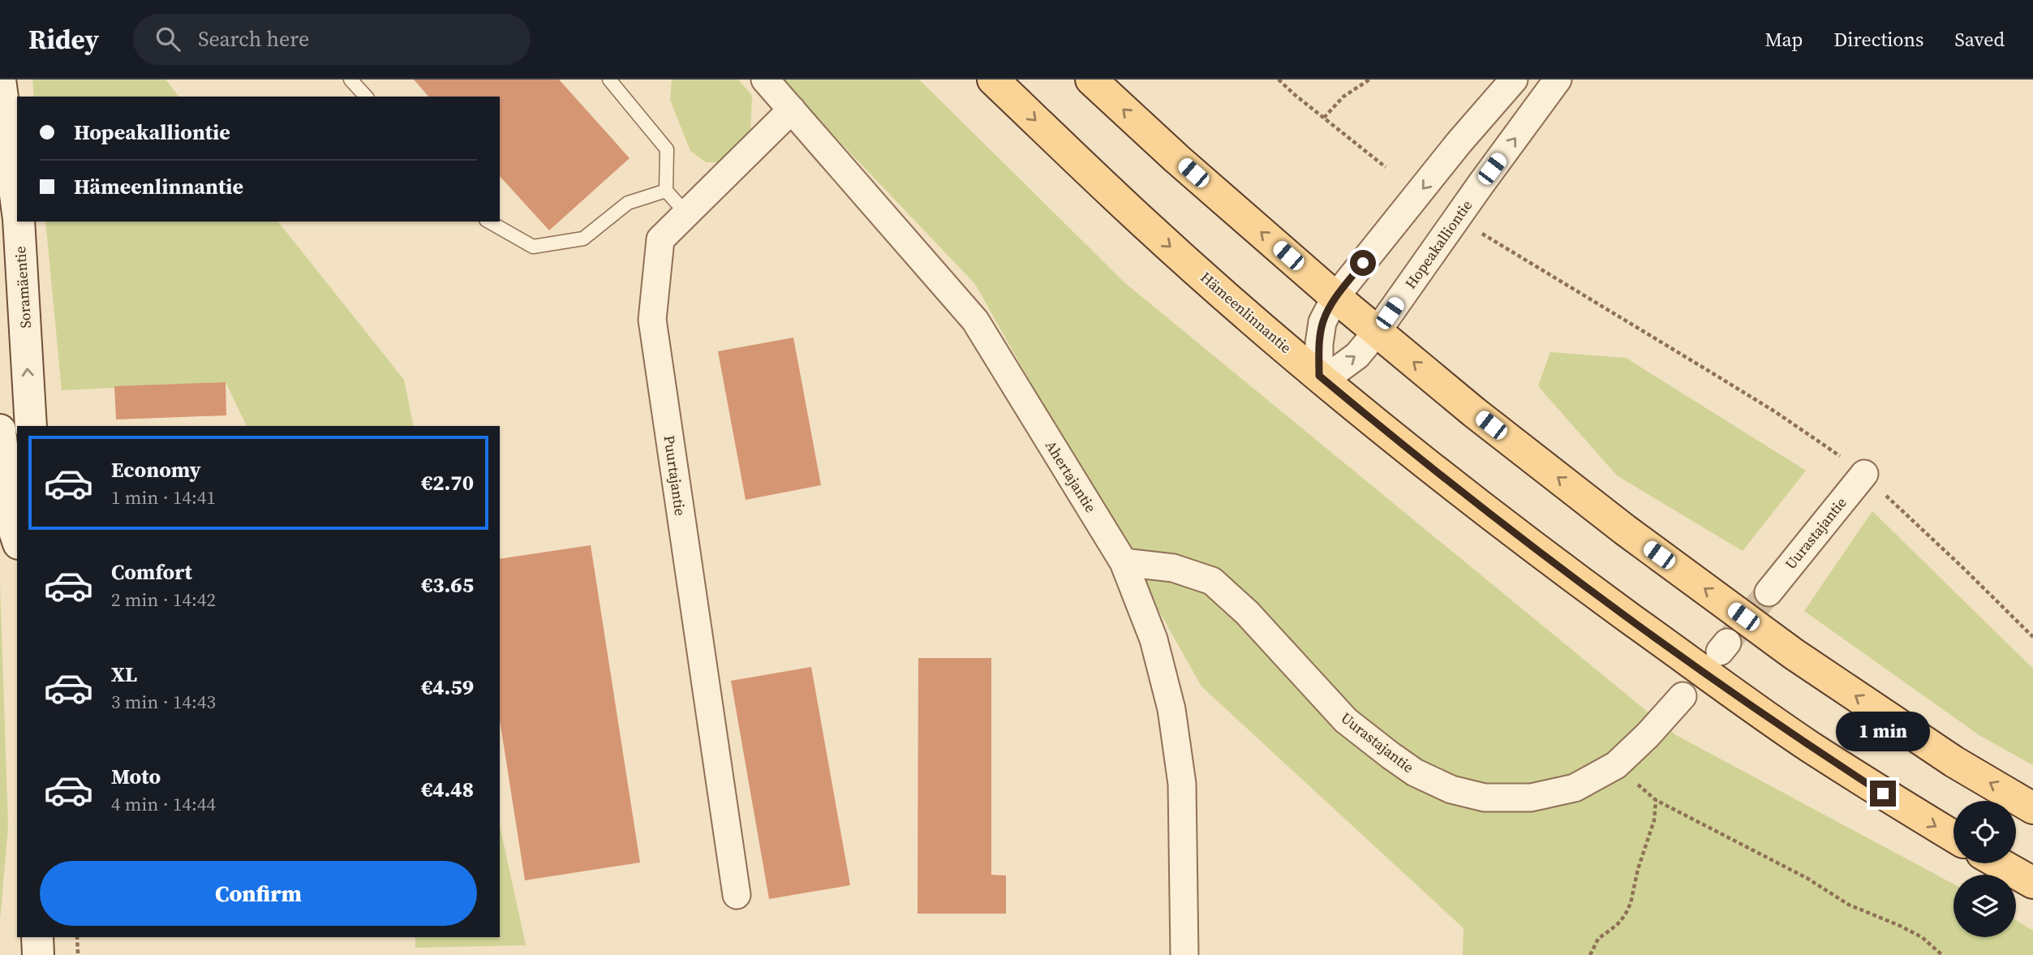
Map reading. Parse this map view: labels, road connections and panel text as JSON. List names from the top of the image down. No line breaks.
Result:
{"streets":{"main road":["Hämeenlinnantie"],"street":["Hopeakalliontie","Soramäentie","Puurtajantie","Ahertajantie","Uurastajantie"]},"crossings":[["Hopeakalliontie","Hämeenlinnantie"],["Puurtajantie","Ahertajantie"],["Ahertajantie","Uurastajantie"]],"one_way":["Soramäentie"],"page":{"header":"Ridey","search":"Search here","nav":["Map","Directions","Saved"],"banner":["Hopeakalliontie","Hämeenlinnantie"],"list":[{"name":"Economy","note":"1 min · 14:41","value":"€2.70"},{"name":"Comfort","note":"2 min · 14:42","value":"€3.65"},{"name":"XL","note":"3 min · 14:43","value":"€4.59"},{"name":"Moto","note":"4 min · 14:44","value":"€4.48"}],"bubble":"1 min","buttons":"Confirm"}}
